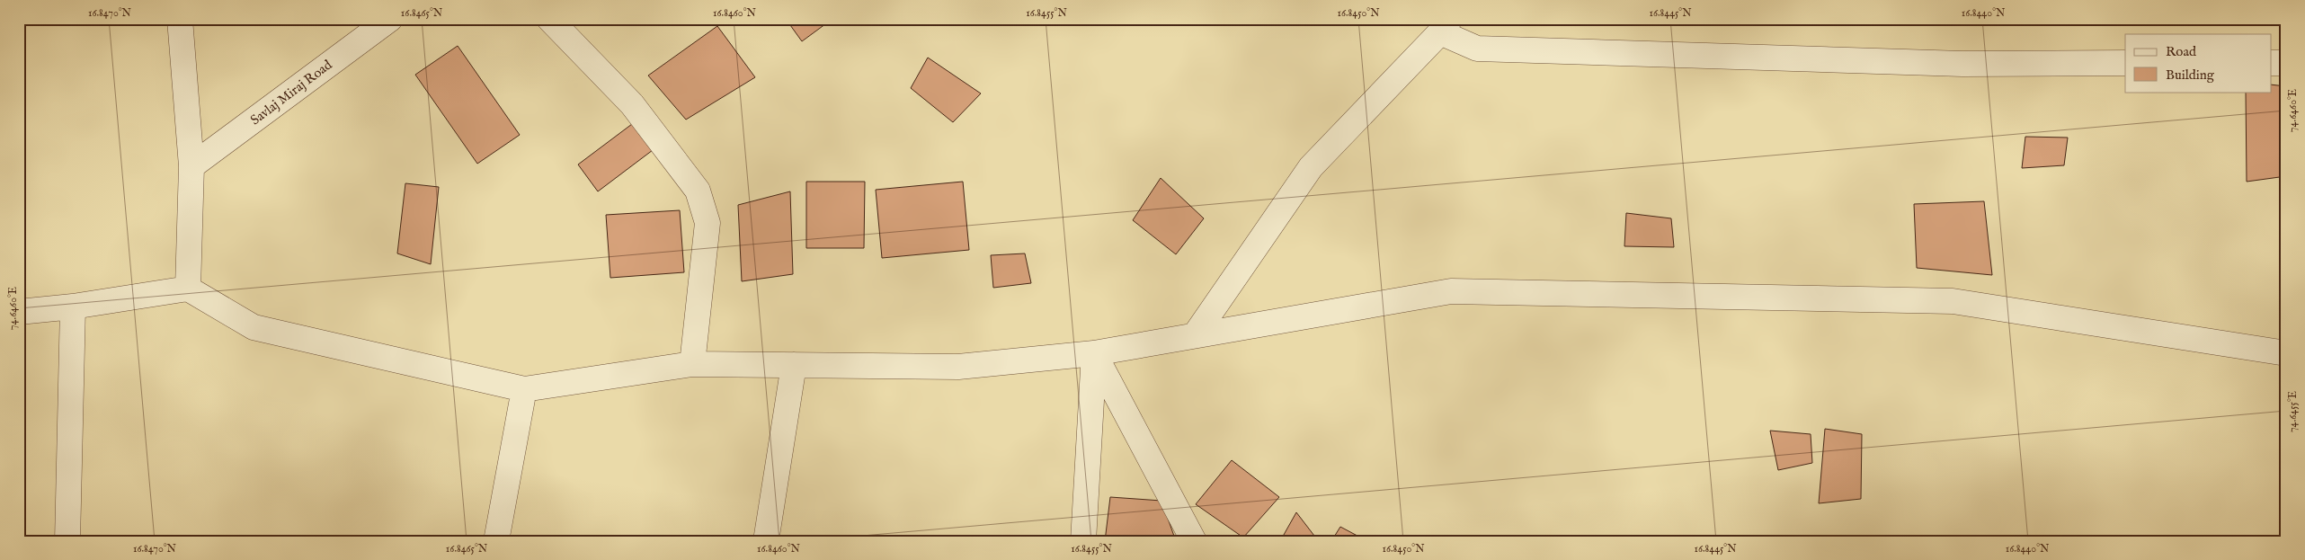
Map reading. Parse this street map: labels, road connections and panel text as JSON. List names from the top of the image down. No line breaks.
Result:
{"streets":{"street":["Savlaj Miraj Road"]},"legend":["Road","Building"],"coordinates":["16.8470°N","16.8465°N","16.8460°N","16.8455°N","16.8450°N","16.8445°N","16.8440°N","74.6460°E","74.6455°E"]}
